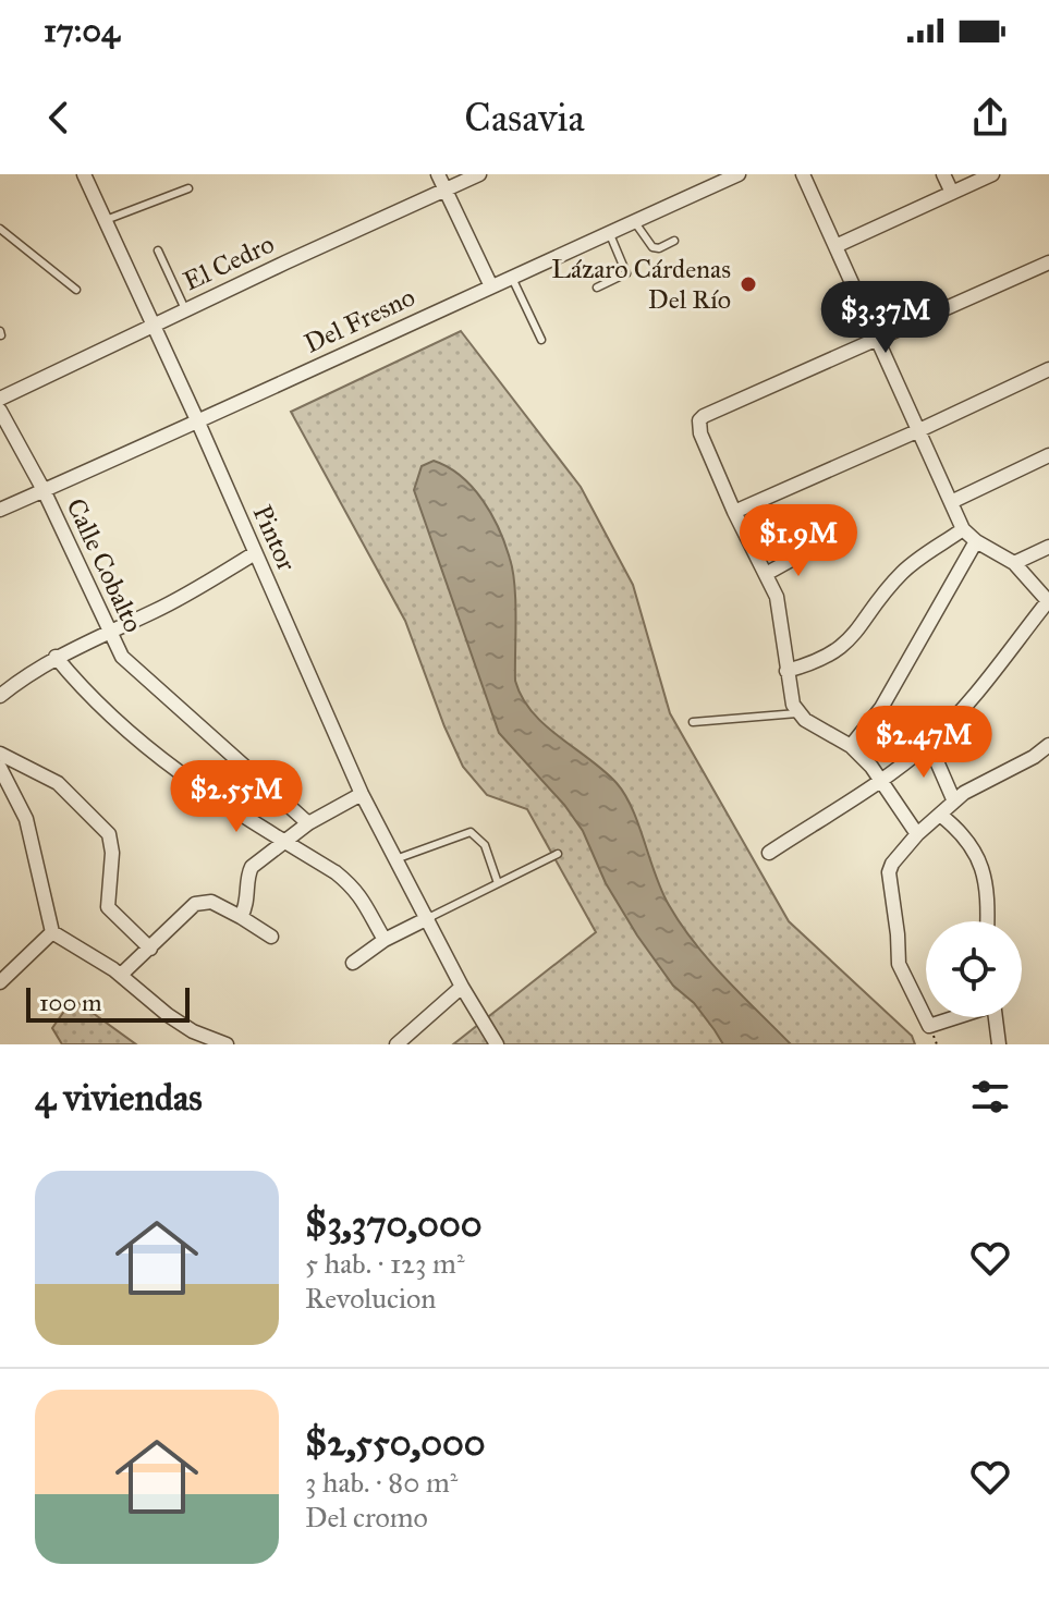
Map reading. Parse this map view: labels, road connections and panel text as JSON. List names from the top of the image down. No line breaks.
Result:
{"streets":{"street":["El Cedro","Del Fresno","Pintor","Calle Cobalto"]},"crossings":[["El Cedro","Pintor"],["Del Fresno","Pintor"],["Del Fresno","Calle Cobalto"]],"places":["Lázaro Cárdenas Del Río"],"scale_bar":"100 m","page":{"status":"17:04","header":"Casavia","price":["$3.37M","$1.9M","$2.47M","$2.55M"],"scale":"100 m","heading":"4 viviendas","list":[{"name":"$3,370,000","note":"5 hab. · 123 m² · Revolucion"},{"name":"$2,550,000","note":"3 hab. · 80 m² · Del cromo"}]}}
